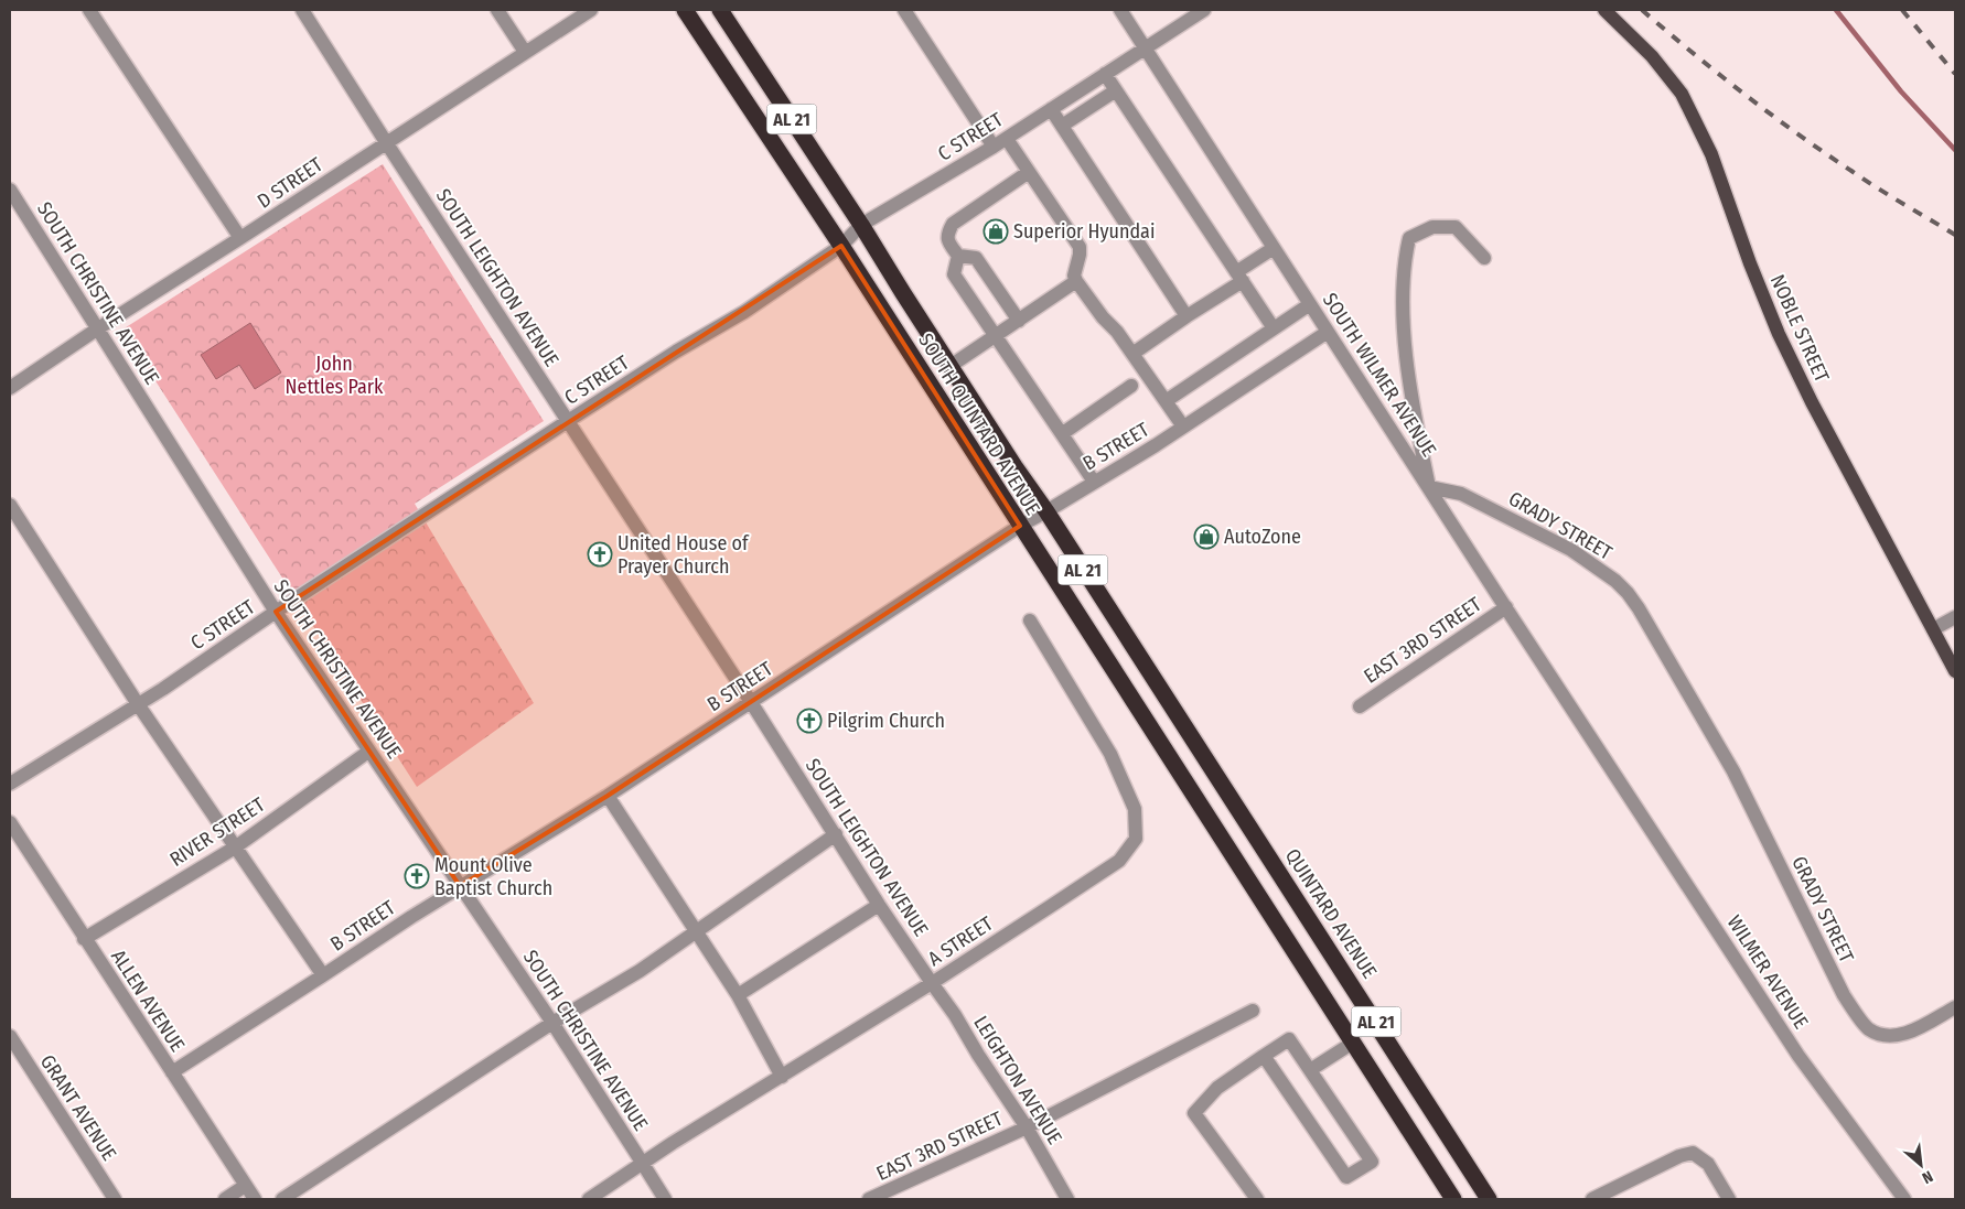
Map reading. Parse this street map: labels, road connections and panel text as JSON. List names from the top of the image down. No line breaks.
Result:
{"streets":{"highway":["AL 21","SOUTH QUINTARD AVENUE","QUINTARD AVENUE"],"main road":["NOBLE STREET"],"street":["C STREET","D STREET","SOUTH LEIGHTON AVENUE","SOUTH CHRISTINE AVENUE","SOUTH WILMER AVENUE","B STREET","GRADY STREET","EAST 3RD STREET","RIVER STREET","A STREET","WILMER AVENUE","ALLEN AVENUE","LEIGHTON AVENUE","GRANT AVENUE"]},"crossings":[["AL 21","SOUTH QUINTARD AVENUE"],["C STREET","SOUTH LEIGHTON AVENUE"],["C STREET","SOUTH CHRISTINE AVENUE"],["C STREET","SOUTH WILMER AVENUE"],["C STREET","SOUTH QUINTARD AVENUE"],["D STREET","SOUTH LEIGHTON AVENUE"],["D STREET","SOUTH CHRISTINE AVENUE"],["SOUTH LEIGHTON AVENUE","B STREET"],["SOUTH LEIGHTON AVENUE","A STREET"],["SOUTH LEIGHTON AVENUE","LEIGHTON AVENUE"],["SOUTH CHRISTINE AVENUE","B STREET"],["SOUTH CHRISTINE AVENUE","RIVER STREET"],["SOUTH CHRISTINE AVENUE","A STREET"],["SOUTH WILMER AVENUE","B STREET"],["SOUTH WILMER AVENUE","GRADY STREET"],["SOUTH WILMER AVENUE","EAST 3RD STREET"],["SOUTH WILMER AVENUE","WILMER AVENUE"],["SOUTH QUINTARD AVENUE","B STREET"],["SOUTH QUINTARD AVENUE","QUINTARD AVENUE"],["B STREET","ALLEN AVENUE"],["EAST 3RD STREET","LEIGHTON AVENUE"],["RIVER STREET","ALLEN AVENUE"],["A STREET","LEIGHTON AVENUE"]],"parks":["John Nettles Park"],"places":{"shop":["Superior Hyundai","AutoZone"],"church":["United House of Prayer Church","Pilgrim Church","Mount Olive Baptist Church"]},"north":"bottom right"}
